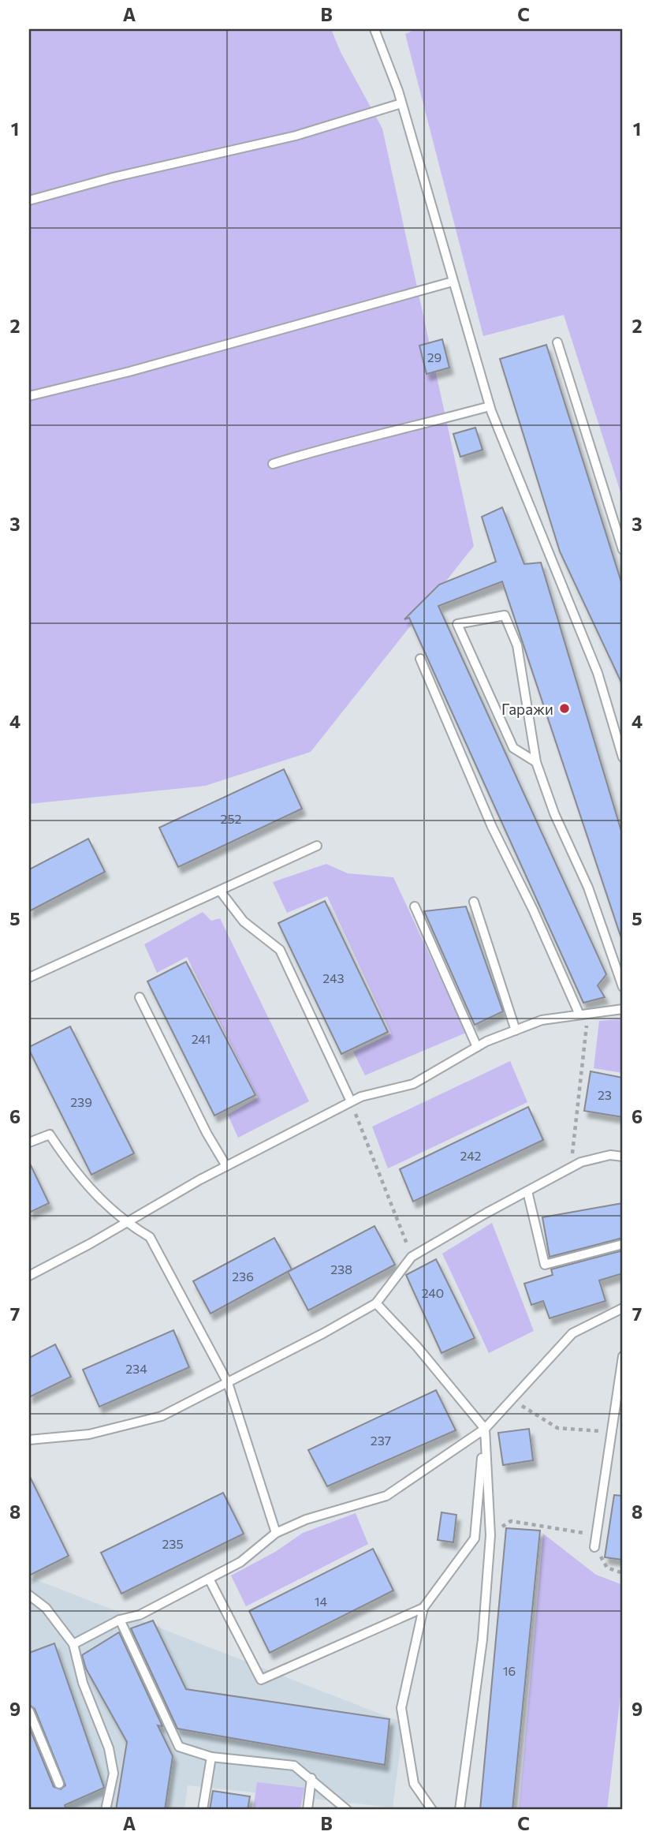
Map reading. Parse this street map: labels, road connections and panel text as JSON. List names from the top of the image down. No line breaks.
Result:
{"places":["Гаражи"],"house_numbers":["29","252","243","241","23","239","242","238","236","240","234","237","235","14","16"],"grid":{"columns":["A","B","C"],"rows":["1","2","3","4","5","6","7","8","9"]}}
